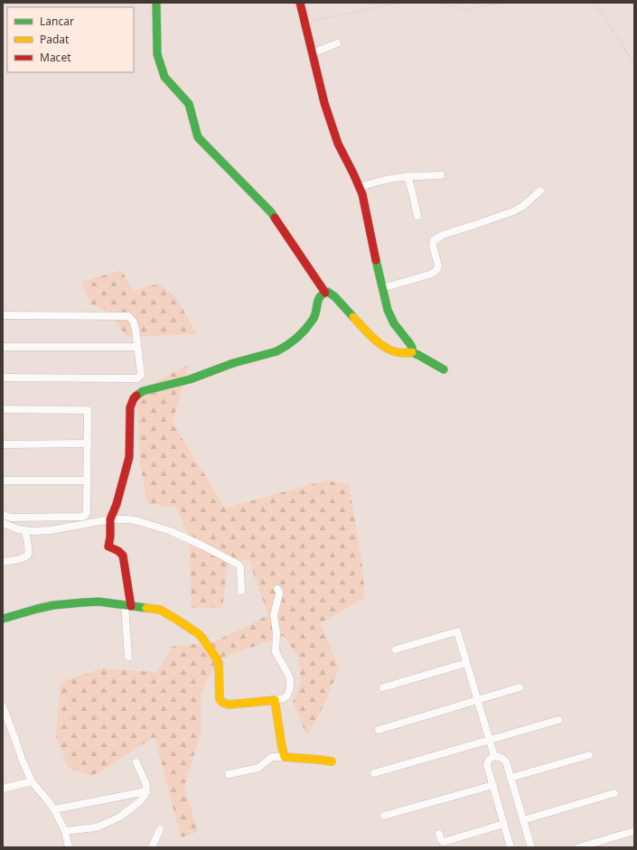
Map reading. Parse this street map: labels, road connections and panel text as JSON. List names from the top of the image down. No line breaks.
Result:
{"legend":["Lancar","Padat","Macet"]}
